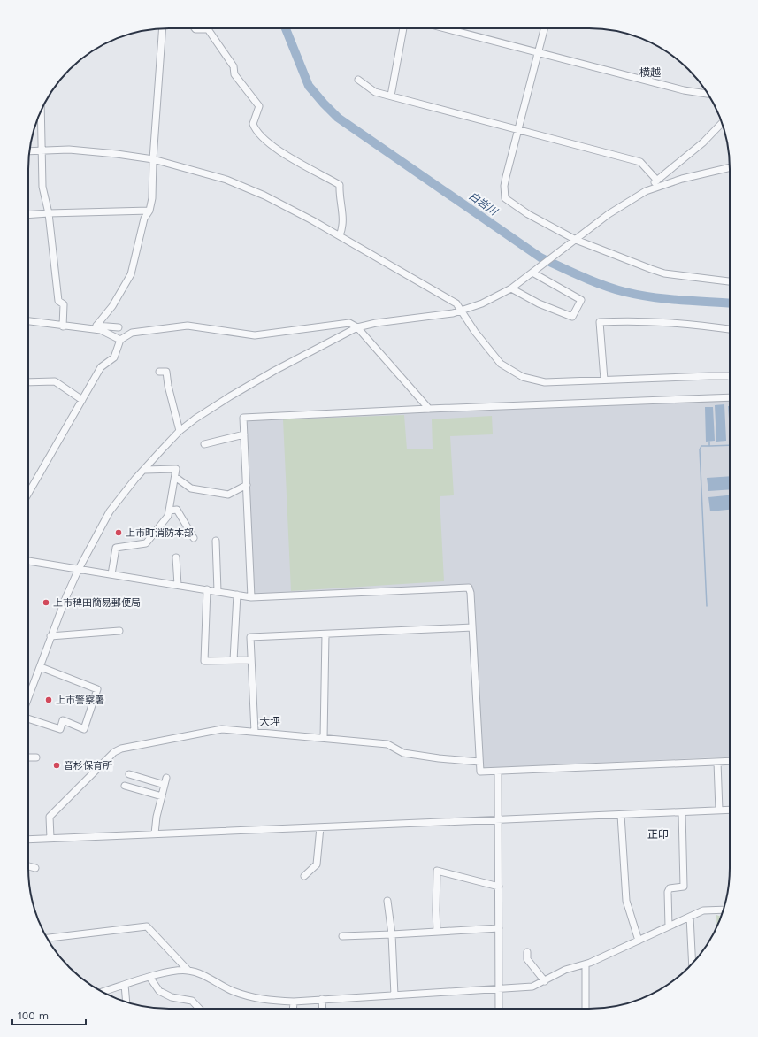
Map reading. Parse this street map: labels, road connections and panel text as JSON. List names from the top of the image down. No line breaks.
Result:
{"districts":["横越","大坪","正印"],"water":["白岩川"],"places":["上市町消防本部","上市稗田簡易郵便局","上市警察署","音杉保育所"],"scale_bar":"100 m"}
